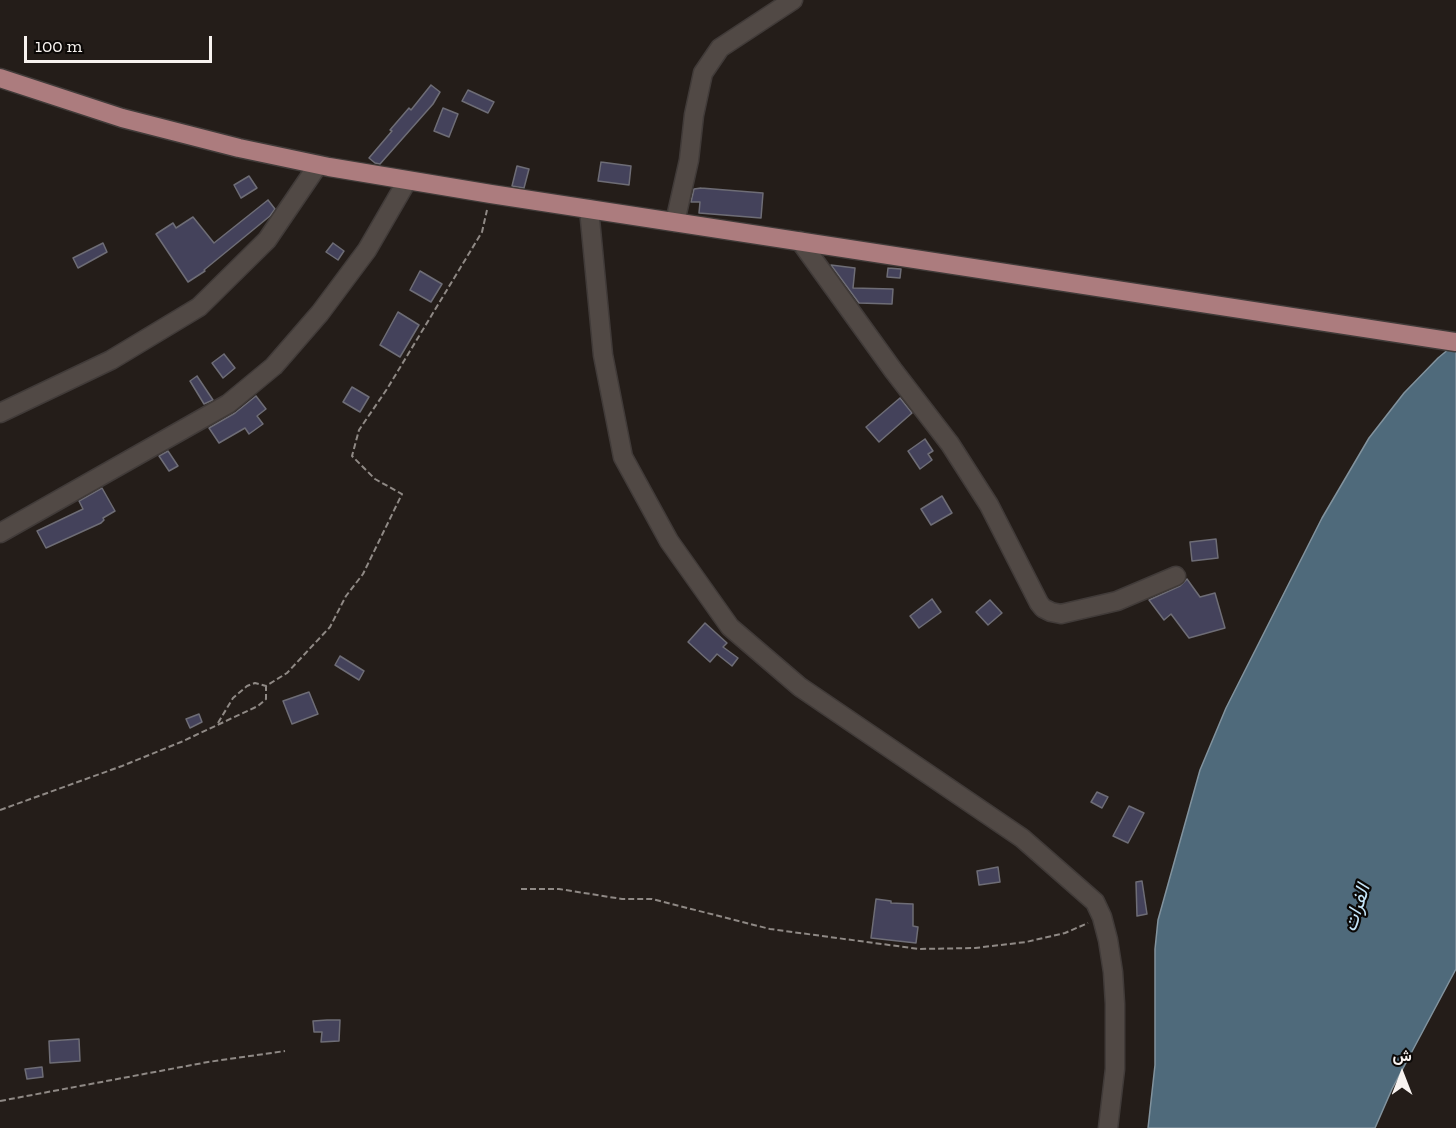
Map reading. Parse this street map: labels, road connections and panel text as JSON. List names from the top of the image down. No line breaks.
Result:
{"water":["الفرات"],"scale_bar":"100 m","north":"top"}
